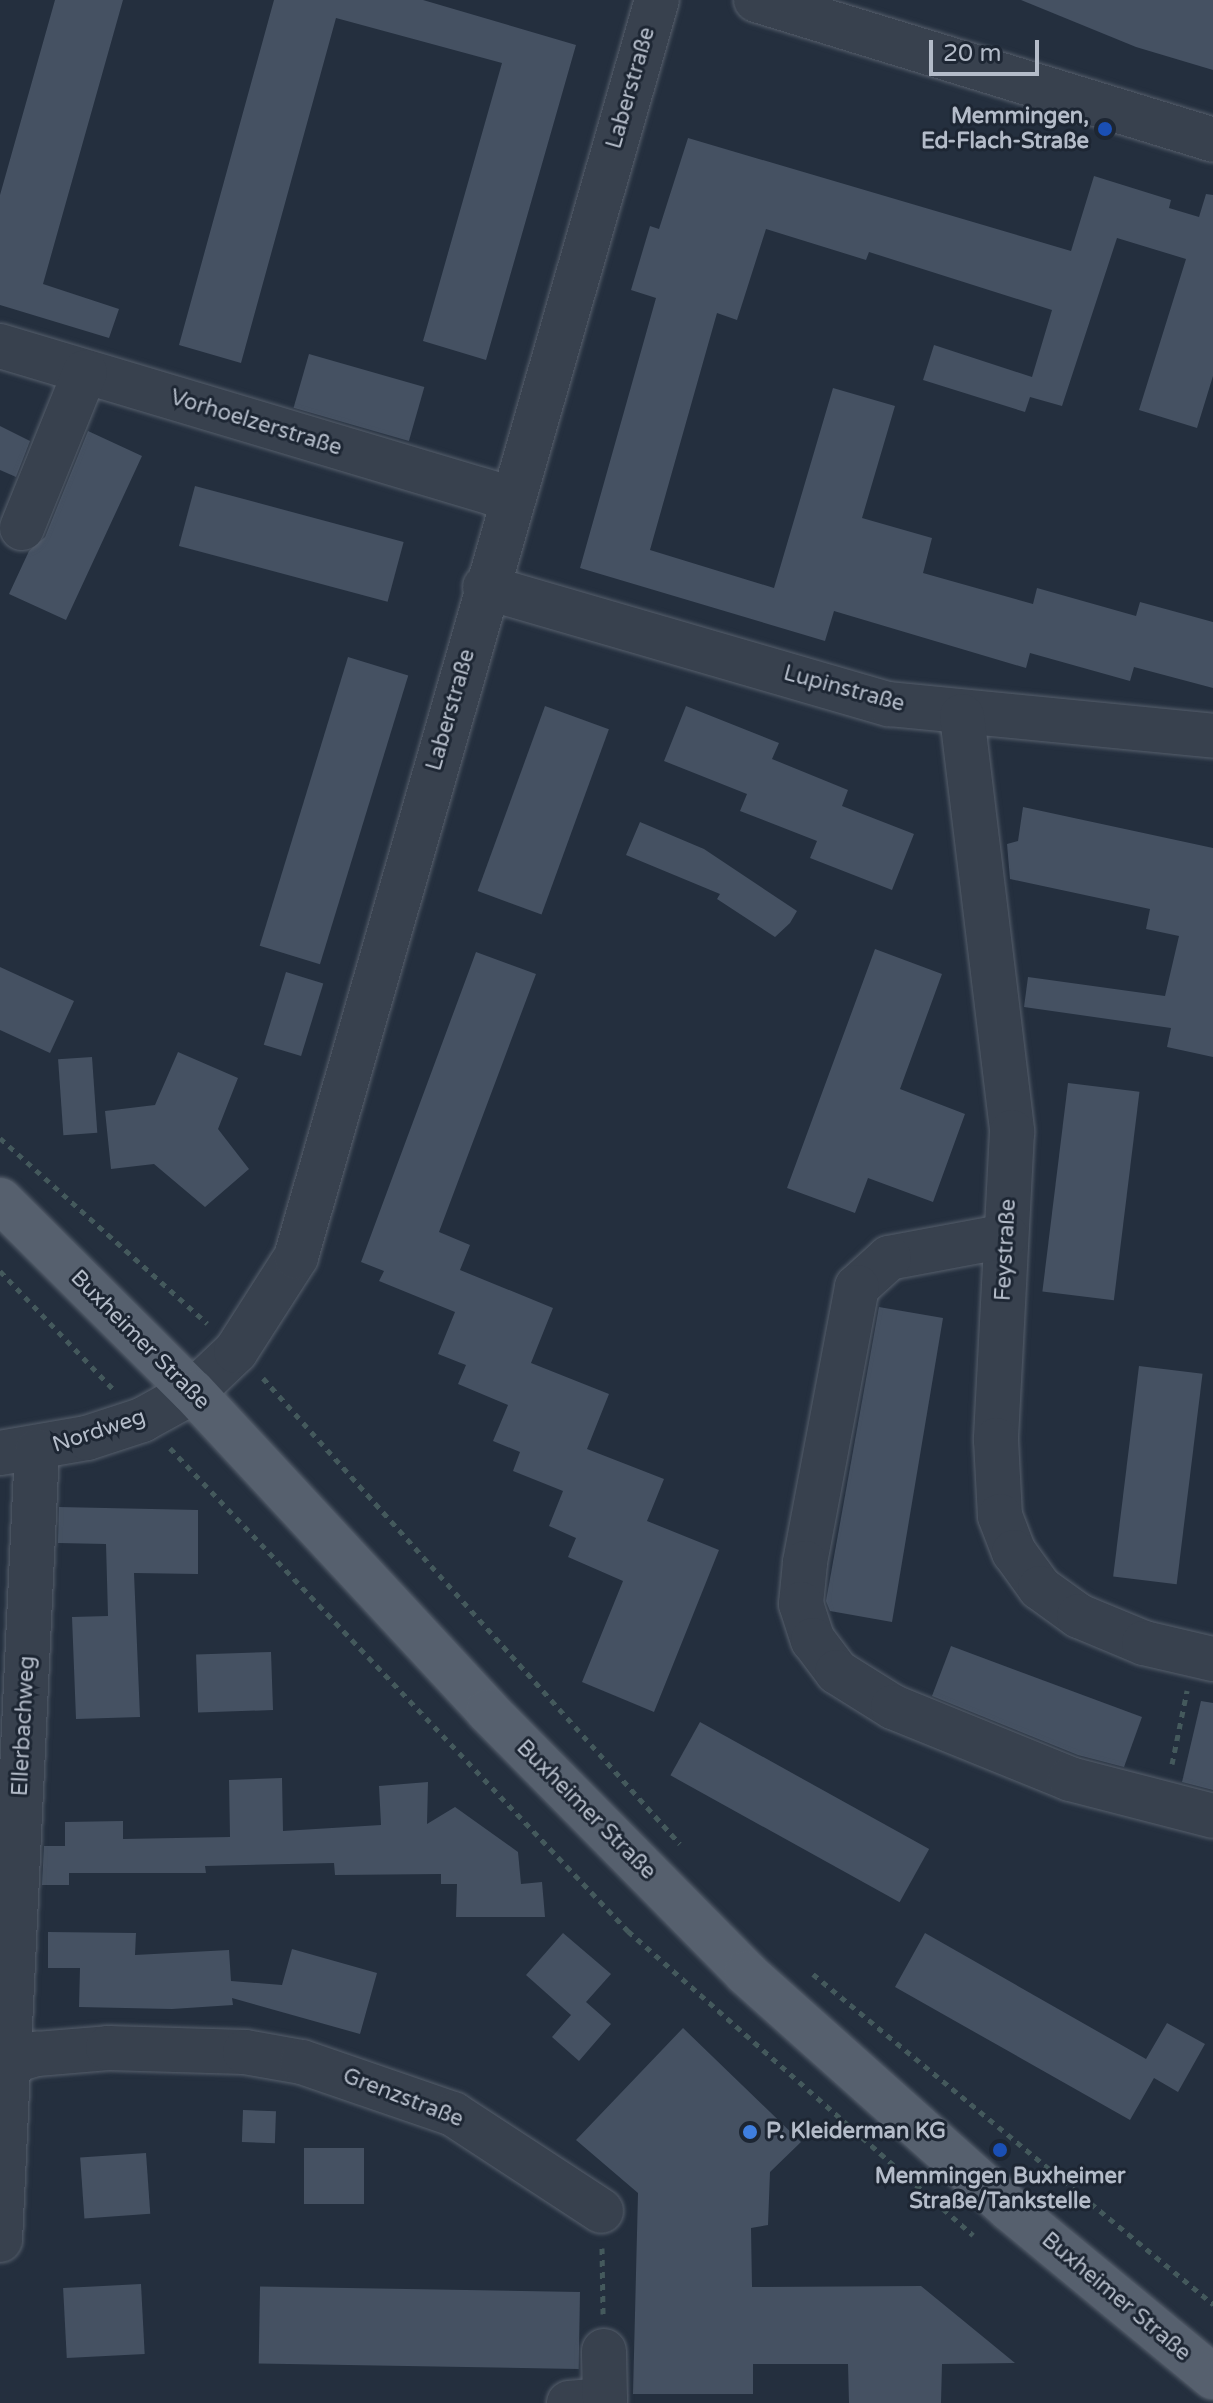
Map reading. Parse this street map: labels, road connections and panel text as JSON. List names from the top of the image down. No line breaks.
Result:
{"streets":{"main road":["Buxheimer Straße"],"street":["Laberstraße","Vorhoelzerstraße","Lupinstraße","Feystraße","Nordweg","Ellerbachweg","Grenzstraße"]},"crossings":[["Laberstraße","Vorhoelzerstraße"],["Laberstraße","Lupinstraße"],["Laberstraße","Buxheimer Straße"],["Laberstraße","Nordweg"],["Lupinstraße","Feystraße"],["Buxheimer Straße","Nordweg"],["Nordweg","Ellerbachweg"],["Ellerbachweg","Grenzstraße"]],"places":["Memmingen, Ed-Flach-Straße","P. Kleiderman KG","Memmingen Buxheimer Straße/Tankstelle"],"scale_bar":"20 m"}
